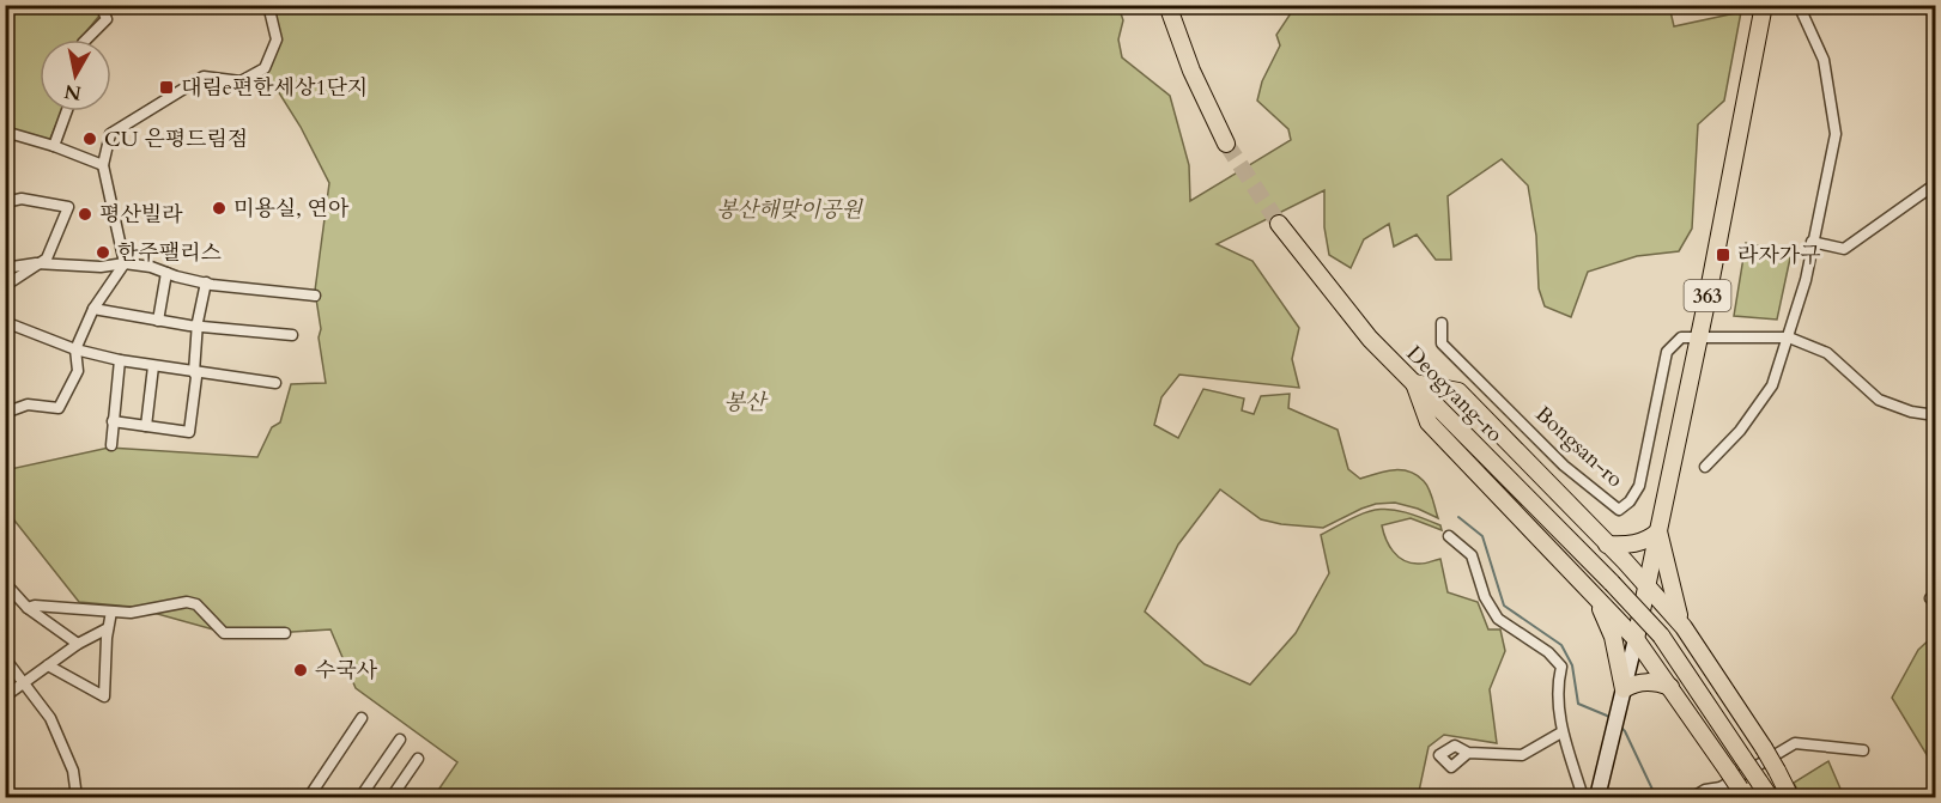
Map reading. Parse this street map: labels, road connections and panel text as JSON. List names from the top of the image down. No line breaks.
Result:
{"streets":{"main road":["363","Deogyang-ro"],"street":["Bongsan-ro"]},"crossings":[["363","Bongsan-ro"]],"parks":["봉산해맞이공원","봉산"],"places":{"transit":["대림e편한세상1단지","라자가구"],"other":["CU 은평드림점","미용실, 연아","평산빌라","한주팰리스","수국사"]},"north":"bottom"}
